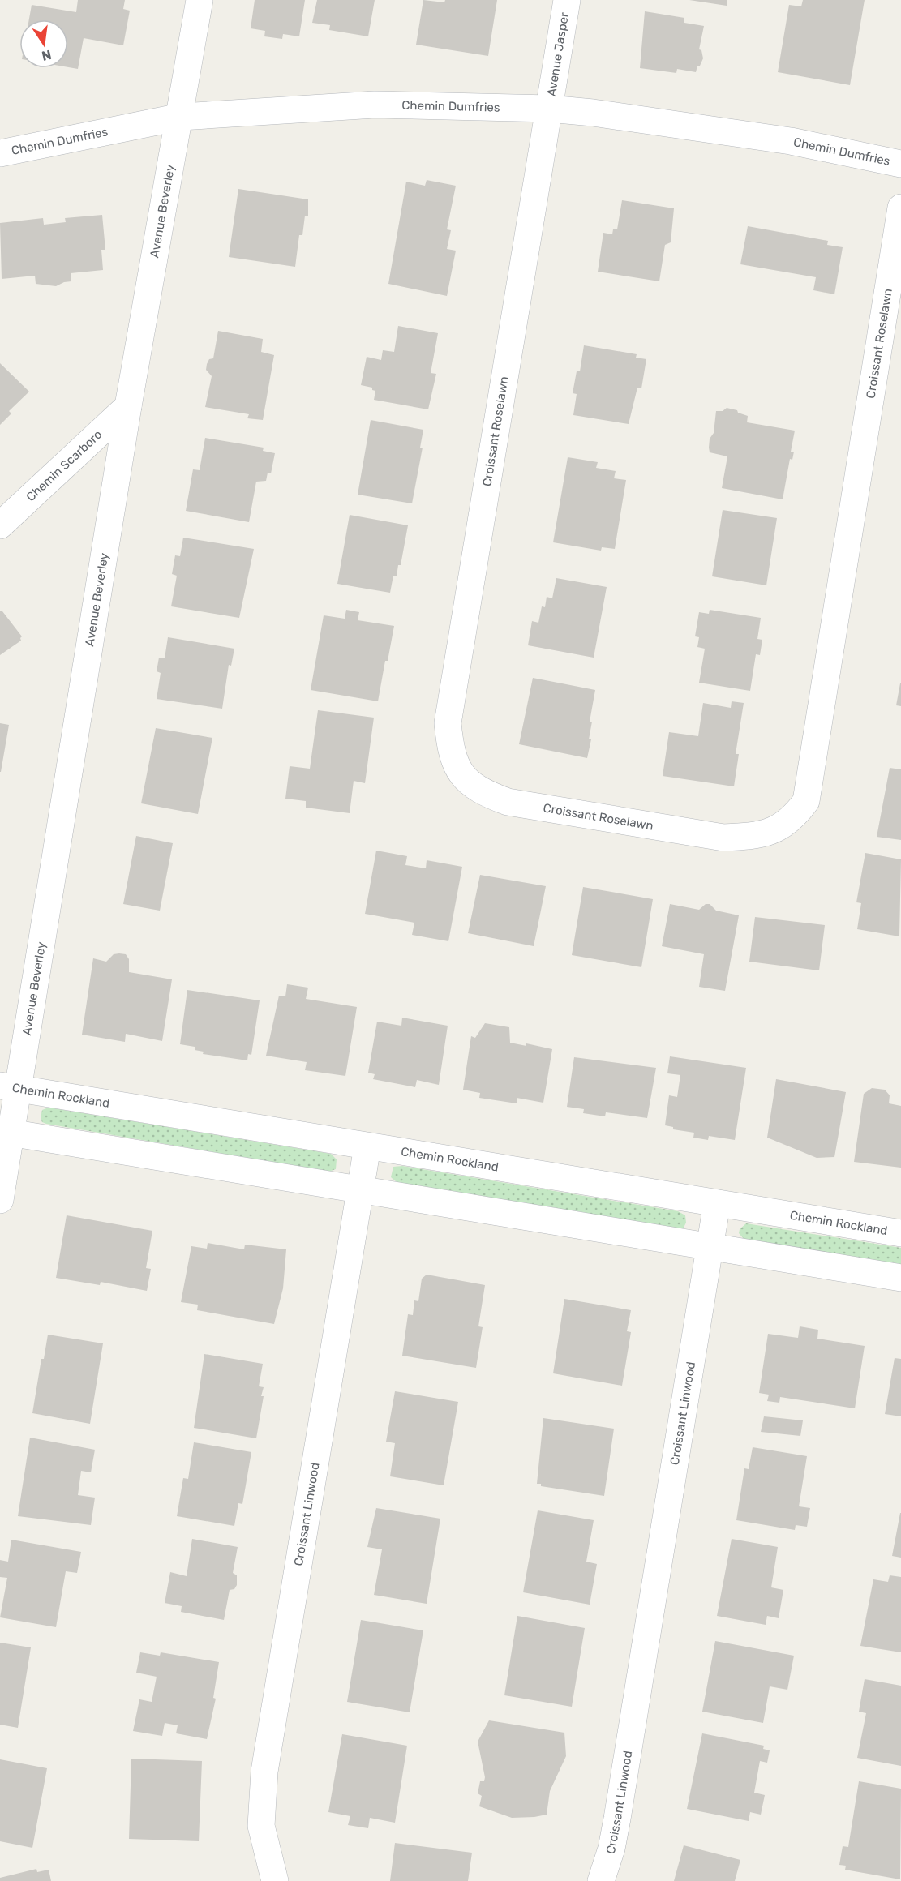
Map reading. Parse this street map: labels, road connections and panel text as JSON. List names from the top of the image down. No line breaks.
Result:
{"streets":{"street":["Avenue Jasper","Chemin Dumfries","Avenue Beverley","Croissant Roselawn","Chemin Scarboro","Chemin Rockland","Croissant Linwood"]},"crossings":[["Avenue Jasper","Chemin Dumfries"],["Avenue Jasper","Croissant Roselawn"],["Chemin Dumfries","Avenue Beverley"],["Chemin Dumfries","Croissant Roselawn"],["Avenue Beverley","Chemin Scarboro"],["Avenue Beverley","Chemin Rockland"],["Chemin Rockland","Croissant Linwood"]],"north":"bottom"}
